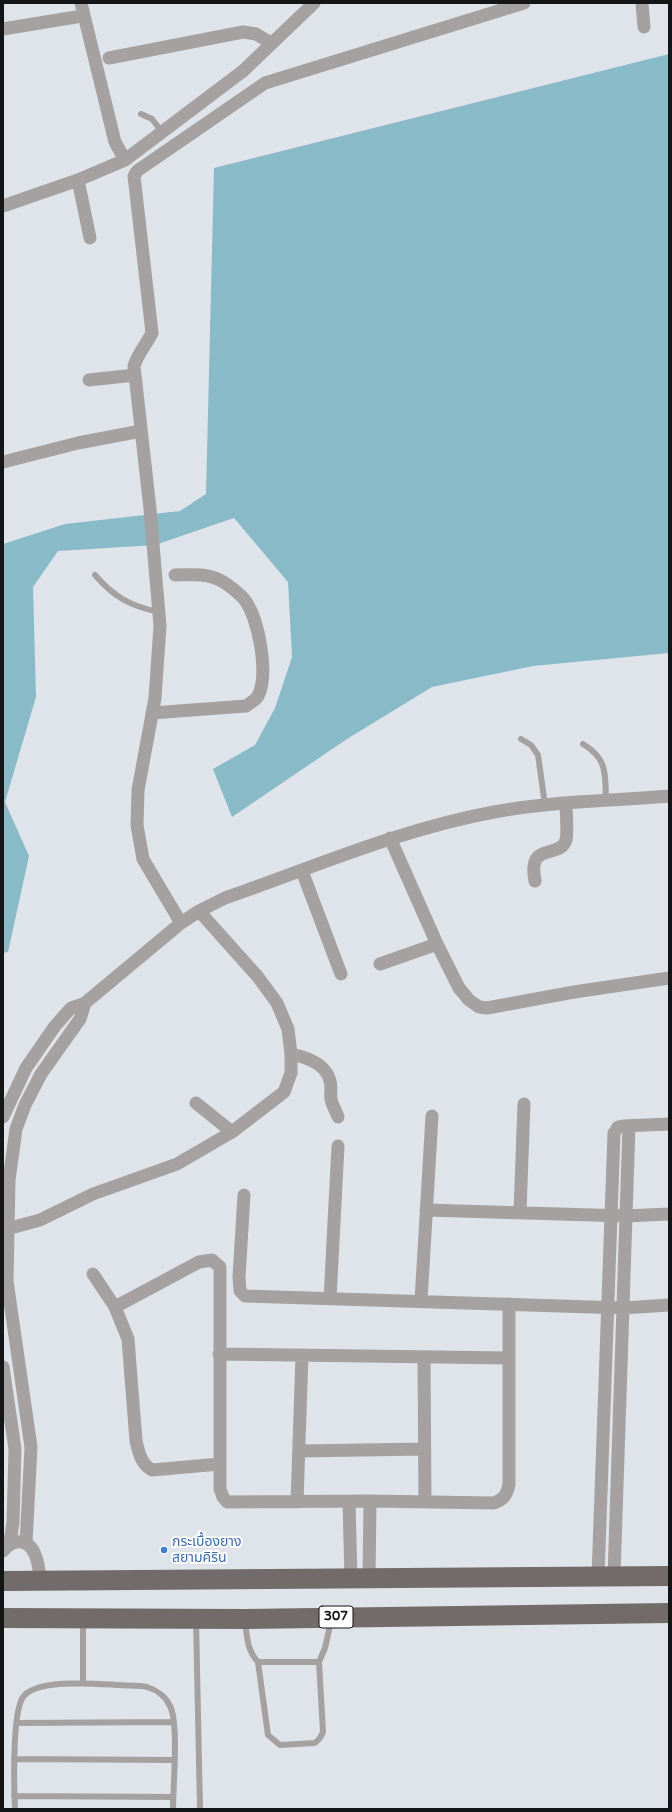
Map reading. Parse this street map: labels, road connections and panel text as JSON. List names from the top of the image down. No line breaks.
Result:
{"streets":{"main road":["307"]},"places":["กระเบื้องยาง สยามคิริน"]}
